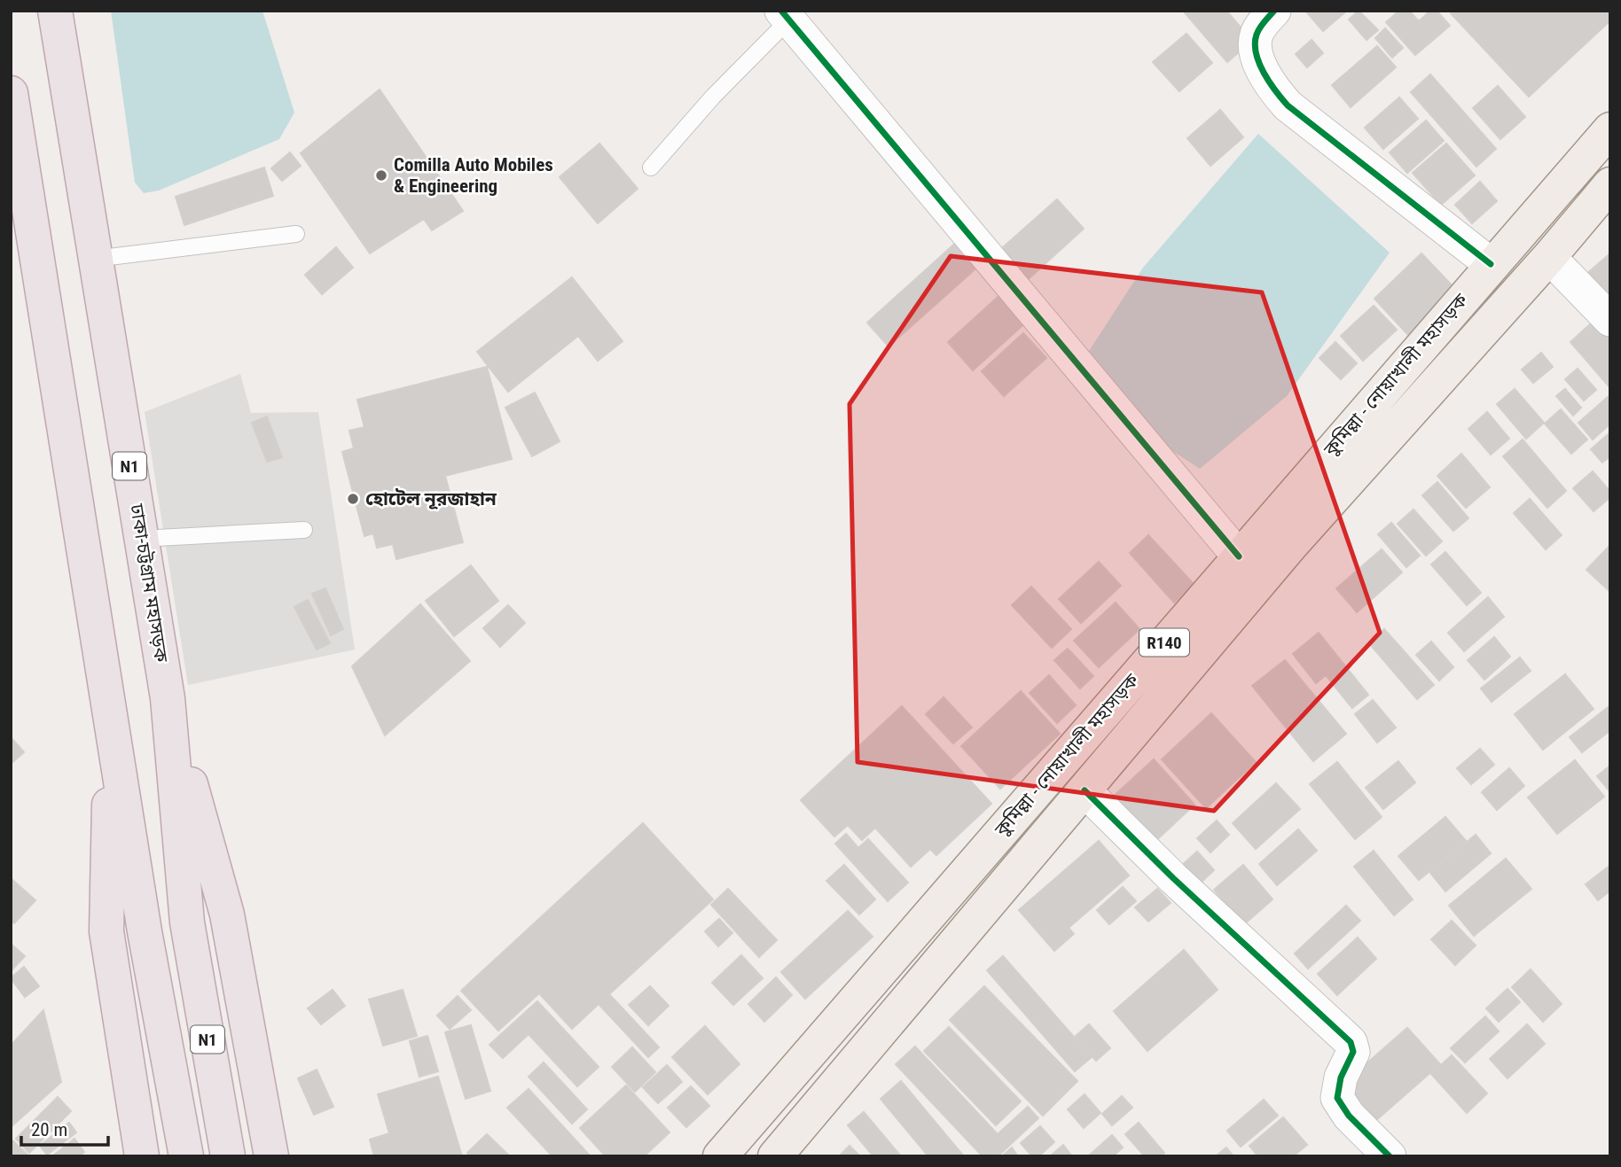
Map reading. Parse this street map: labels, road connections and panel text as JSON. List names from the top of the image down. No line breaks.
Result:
{"streets":{"highway":["N1","ঢাকা-চট্টগ্রাম মহাসড়ক"],"main road":["কুমিল্লা - নোয়াখালী মহাসড়ক","R140"]},"crossings":[["N1","ঢাকা-চট্টগ্রাম মহাসড়ক"]],"places":["Comilla Auto Mobiles & Engineering","হোটেল নূরজাহান"],"scale_bar":"20 m"}
